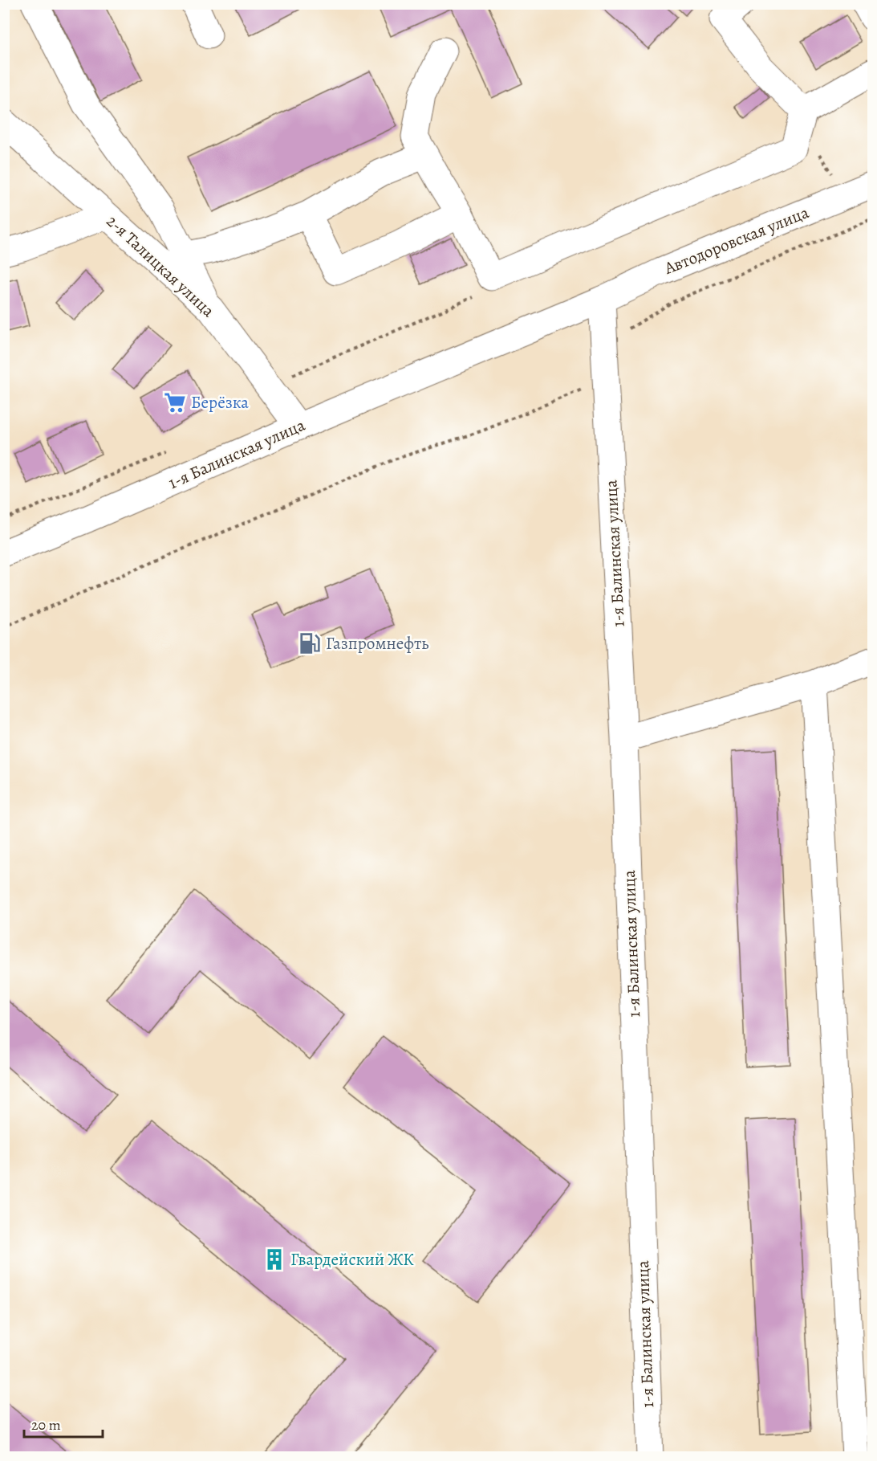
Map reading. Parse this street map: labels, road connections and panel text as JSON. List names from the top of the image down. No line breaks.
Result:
{"streets":{"street":["Автодоровская улица","2-я Талицкая улица","1-я Балинская улица"]},"crossings":[["Автодоровская улица","1-я Балинская улица"],["2-я Талицкая улица","1-я Балинская улица"]],"places":{"supermarket":["Берёзка"],"fuel station":["Газпромнефть"],"building":["Гвардейский ЖК"]},"scale_bar":"20 m"}
